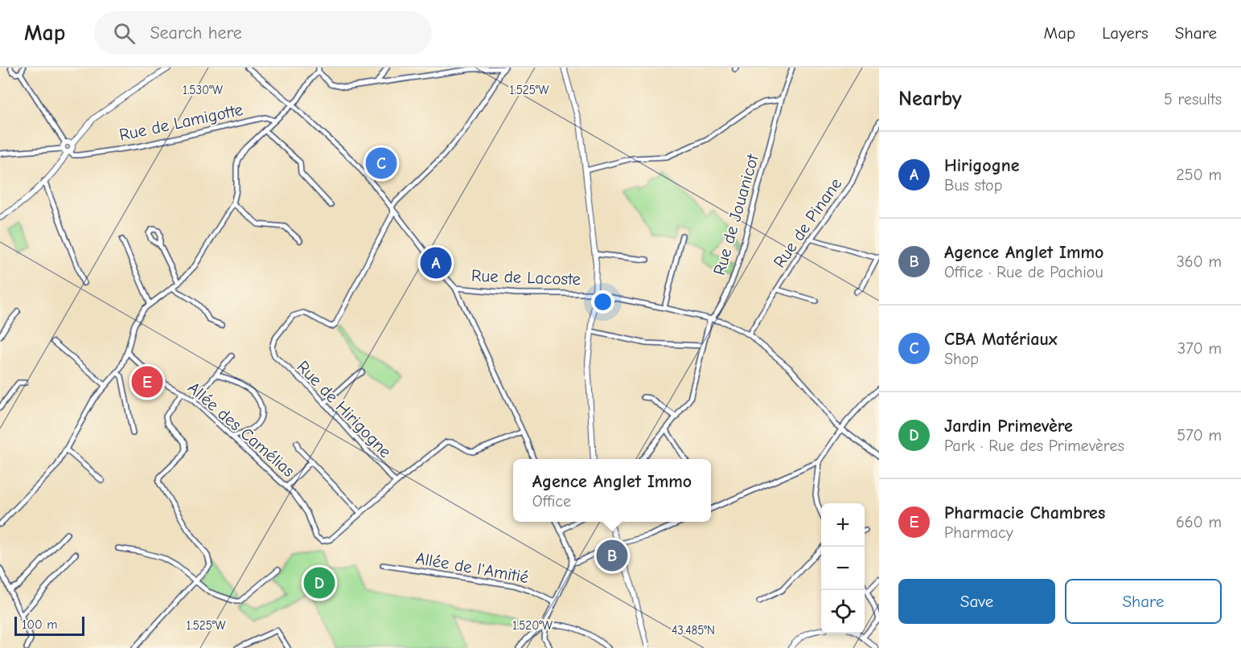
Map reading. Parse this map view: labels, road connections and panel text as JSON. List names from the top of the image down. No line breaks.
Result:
{"streets":{"street":["Rue de Lamigotte","Rue de Jouanicot","Rue de Pinane","Rue de Lacoste","Rue de Hirigogne","Allée des Camélias","Allée de l'Amitié"]},"crossings":[["Rue de Jouanicot","Rue de Lacoste"],["Rue de Pinane","Rue de Lacoste"]],"scale_bar":"100 m","page":{"header":"Map","search":"Search here","nav":["Map","Layers","Share"],"heading":["Nearby","5 results"],"list":[{"mark":"A","name":"Hirigogne","note":"Bus stop","value":"250 m"},{"mark":"B","name":"Agence Anglet Immo","note":"Office · Rue de Pachiou","value":"360 m"},{"mark":"C","name":"CBA Matériaux","note":"Shop","value":"370 m"},{"mark":"D","name":"Jardin Primevère","note":"Park · Rue des Primevères","value":"570 m"},{"mark":"E","name":"Pharmacie Chambres","note":"Pharmacy","value":"660 m"}],"pins":["C","A","E","B","D"],"popup":["Agence Anglet Immo","Office"],"map_buttons":["+","−"],"buttons":["Save","Share"],"scale":"100 m"},"coordinates":["1.525°W","1.530°W","1.520°W","43.485°N"]}
